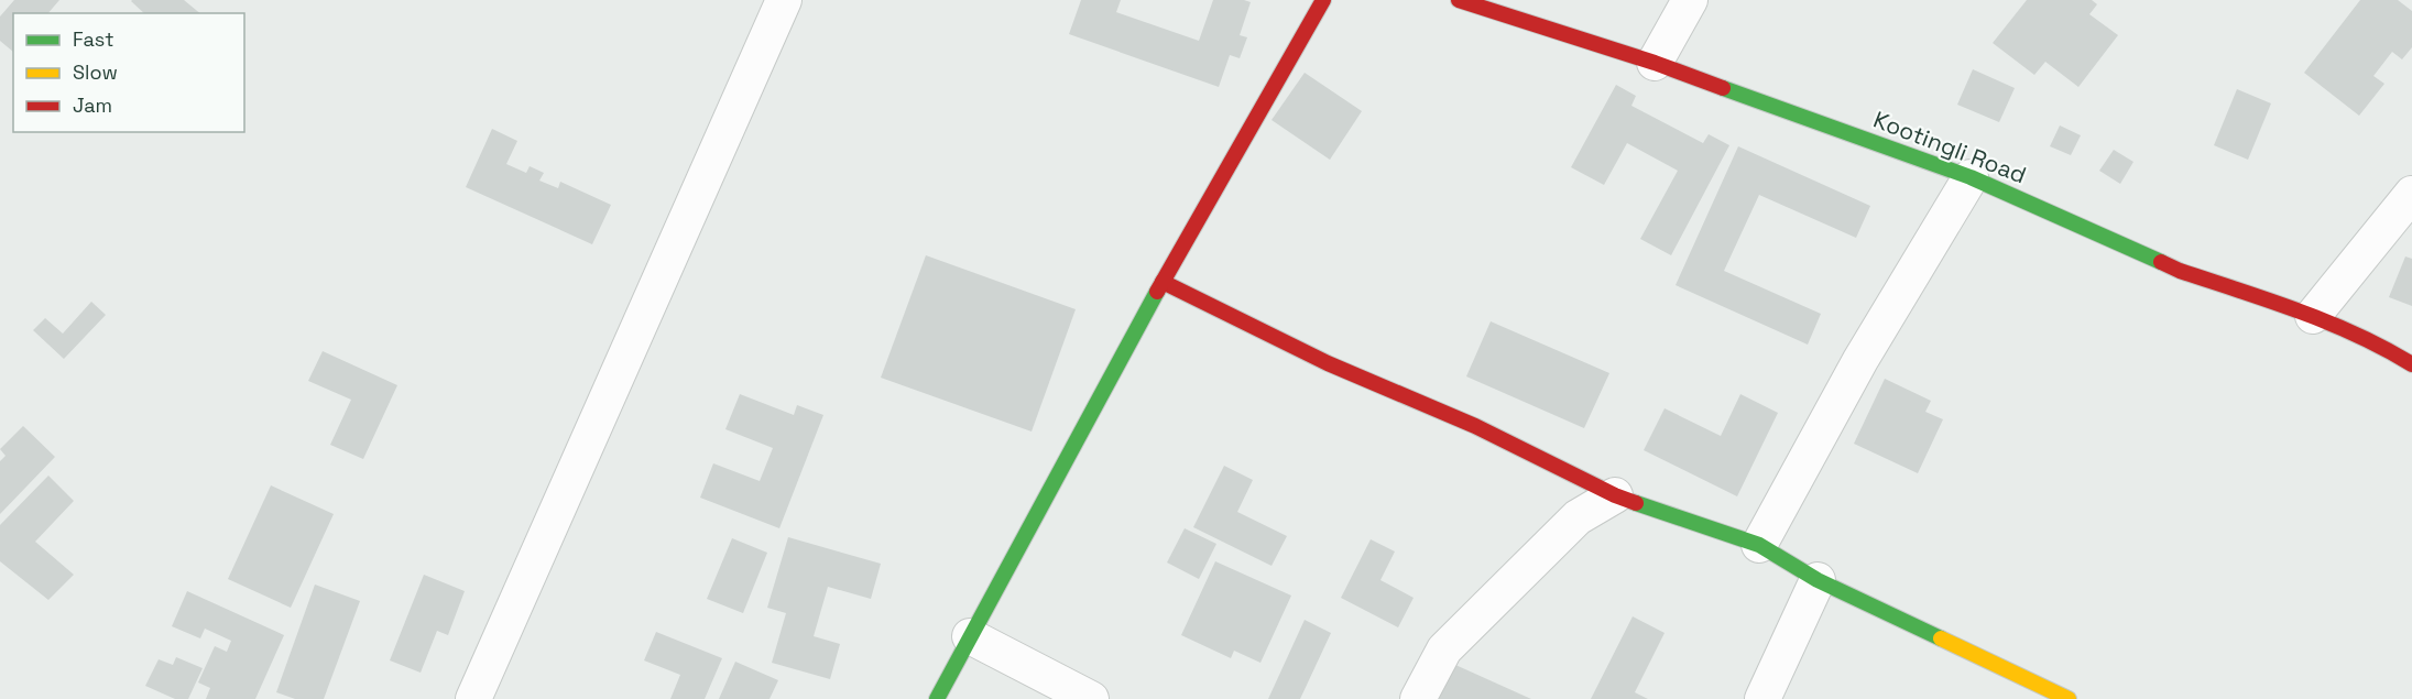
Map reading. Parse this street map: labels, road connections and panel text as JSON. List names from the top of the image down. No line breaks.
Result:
{"streets":{"street":["Kootingli Road"]},"legend":["Fast","Slow","Jam"]}
